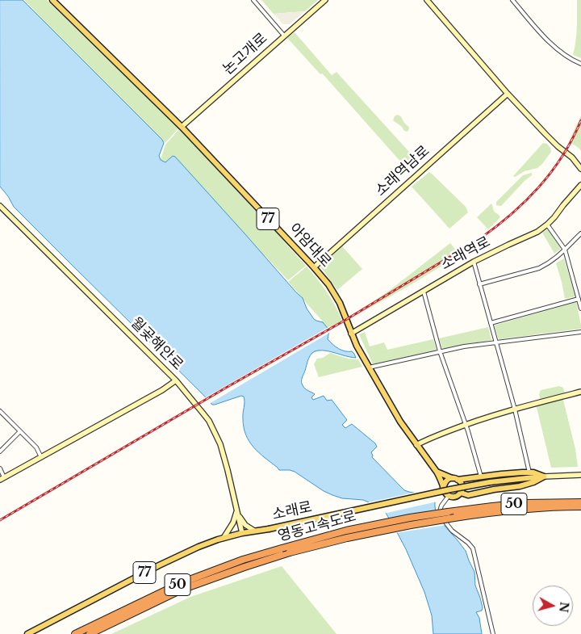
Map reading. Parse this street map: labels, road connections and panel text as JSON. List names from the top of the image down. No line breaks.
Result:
{"streets":{"highway":["50","영동고속도로"],"main road":["77","아암대로","소래로"],"street":["논고개로","소래역남로","소래역로","월곶해안로"]},"crossings":[["논고개로","아암대로"],["소래역남로","아암대로"],["77","아암대로"],["아암대로","소래역로"],["월곶해안로","소래로"]],"north":"right"}
